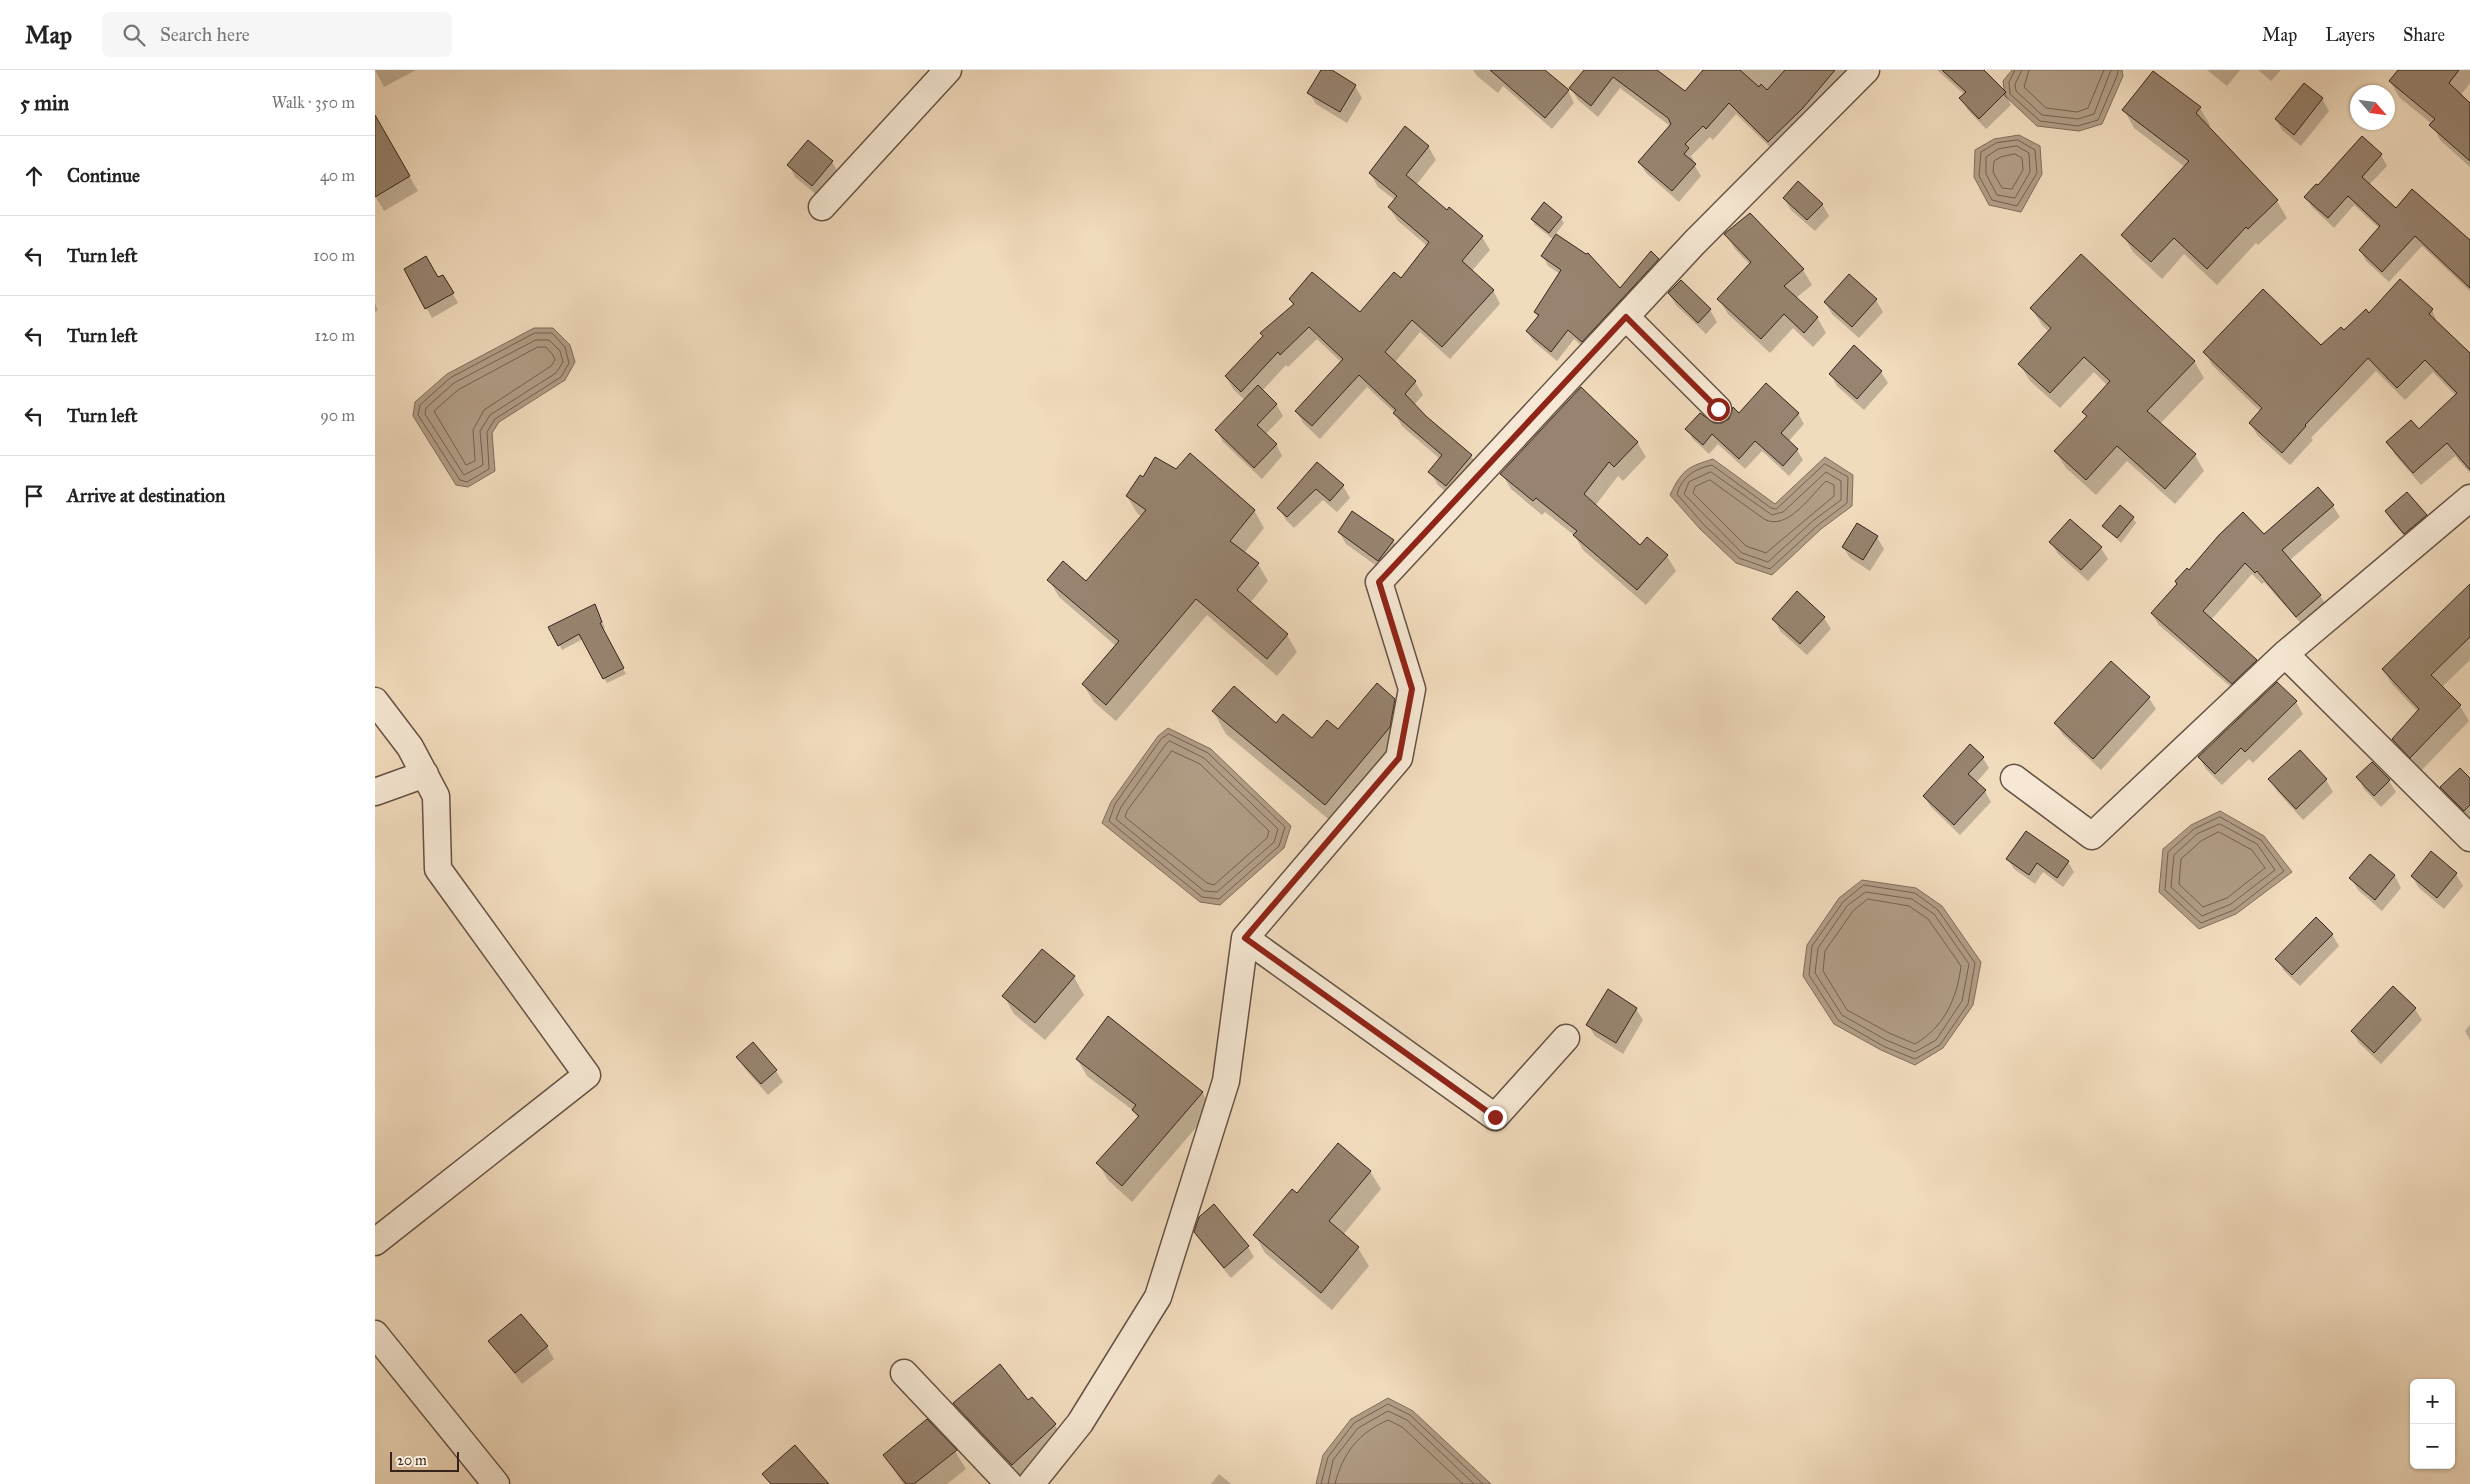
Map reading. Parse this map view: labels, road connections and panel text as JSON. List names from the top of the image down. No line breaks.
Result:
{"scale_bar":"20 m","north":"bottom right","page":{"header":"Map","search":"Search here","nav":["Map","Layers","Share"],"heading":["5 min","Walk · 350 m"],"list":[["Continue","40 m"],["Turn left","100 m"],["Turn left","120 m"],["Turn left","90 m"],"Arrive at destination"],"map_buttons":["+","−"],"scale":"20 m"}}
